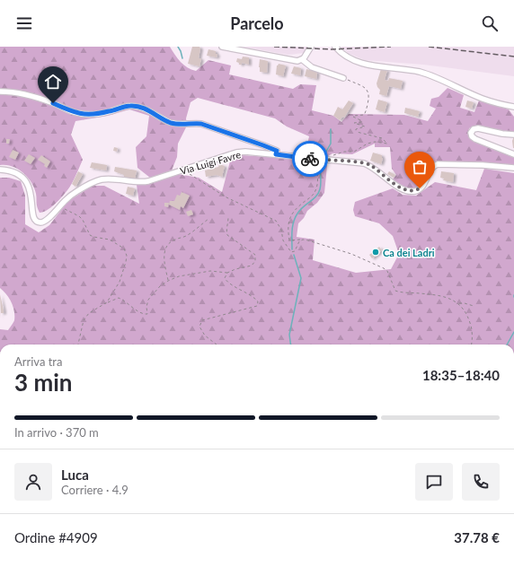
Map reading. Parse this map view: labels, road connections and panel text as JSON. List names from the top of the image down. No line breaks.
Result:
{"streets":{"street":["Via Luigi Favre"]},"places":["Ca dei Ladri"],"page":{"header":"Parcelo","heading":["3 min","Arriva tra","18:35–18:40"],"panel":["Luca","Corriere · 4.9","Ordine #4909","37.78 €"],"bar":"In arrivo · 370 m"}}
